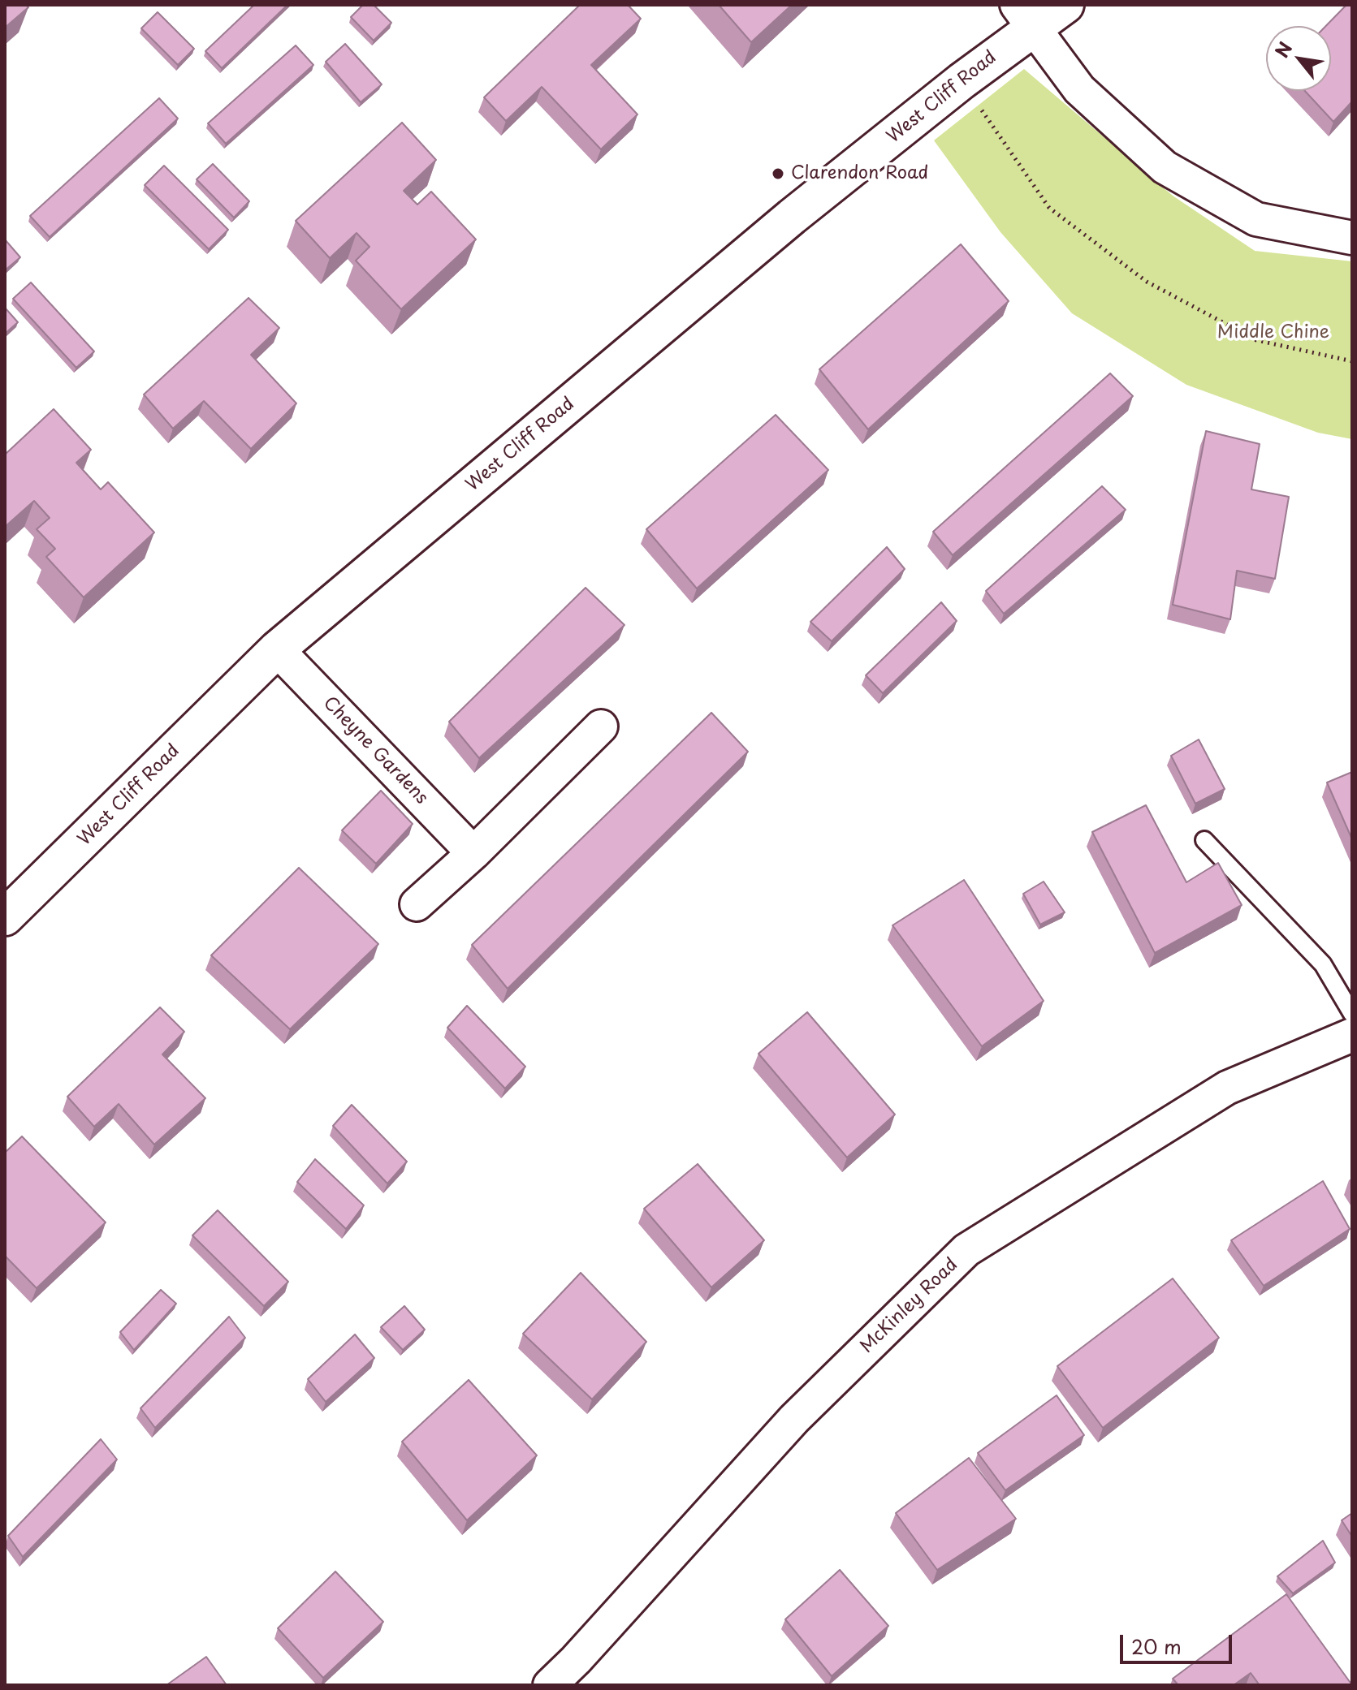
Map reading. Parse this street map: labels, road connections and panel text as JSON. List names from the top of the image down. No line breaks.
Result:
{"streets":{"street":["West Cliff Road","Cheyne Gardens","McKinley Road"]},"crossings":[["West Cliff Road","Cheyne Gardens"]],"parks":["Middle Chine"],"places":["Clarendon Road"],"scale_bar":"20 m","north":"top left"}
